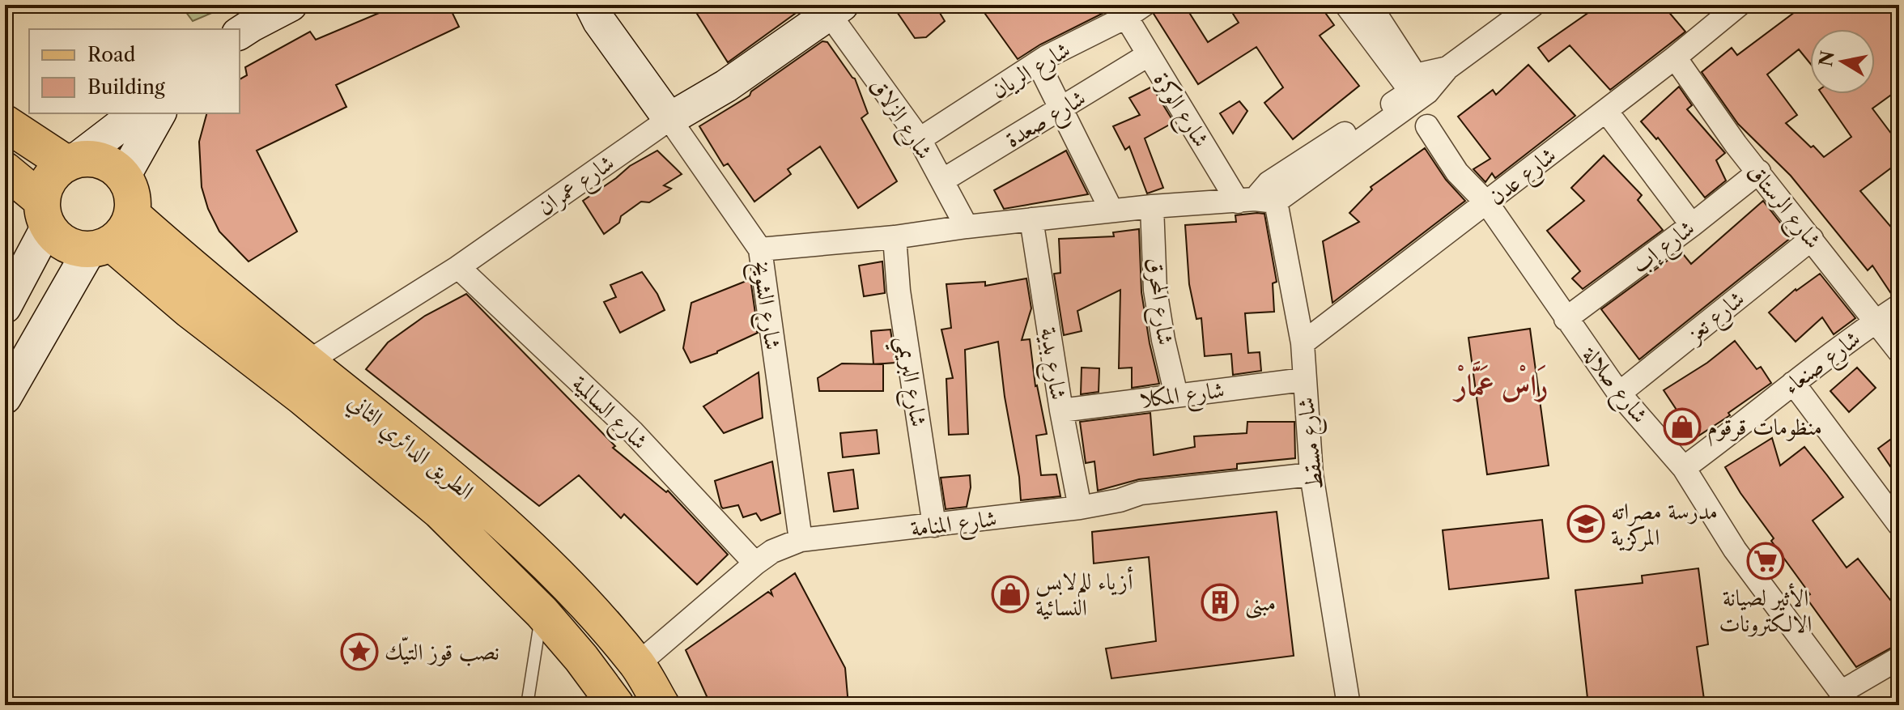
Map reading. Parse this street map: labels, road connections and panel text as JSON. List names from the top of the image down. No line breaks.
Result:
{"streets":{"main road":["شارع عمران","شارع الشويخ","الطريق الدائري الثاني"],"street":["شارع الريان","شارع الوكرة","شارع الزلاق","شارع صعدة","شارع عدن","شارع الرستاق","شارع إب","شارع المحرق","شارع تعز","شارع صنعاء","شارع بدية","شارع البريمي","شارع صلالة","شارع المكلا","شارع السالمية","شارع مسقط","شارع المنامة"]},"crossings":[["شارع الريان","شارع الوكرة"],["شارع الريان","شارع الزلاق"],["شارع الوكرة","شارع صعدة"],["شارع الوكرة","شارع مسقط"],["شارع الزلاق","شارع صعدة"],["شارع الزلاق","شارع عمران"],["شارع عدن","شارع الرستاق"],["شارع عدن","شارع صلالة"],["شارع عدن","شارع مسقط"],["شارع عمران","شارع الشويخ"],["شارع عمران","شارع السالمية"],["شارع عمران","الطريق الدائري الثاني"],["شارع الرستاق","شارع إب"],["شارع الرستاق","شارع تعز"],["شارع الرستاق","شارع صنعاء"],["شارع إب","شارع صلالة"],["شارع المحرق","شارع المكلا"],["شارع الشويخ","شارع المنامة"],["شارع تعز","شارع صلالة"],["شارع صنعاء","شارع صلالة"],["شارع بدية","شارع المكلا"],["شارع بدية","شارع المنامة"],["شارع البريمي","شارع المنامة"],["شارع المكلا","شارع مسقط"],["شارع السالمية","شارع المنامة"],["شارع مسقط","شارع المنامة"],["الطريق الدائري الثاني","شارع المنامة"]],"districts":["رَاسْ عَمَّارْ"],"places":{"shop":["منظومات قرقوم","أزياء للمﻻبس النسائية"],"school or university":["مدرسة مصراته المركزية"],"supermarket":["الأثير لصيانة الالكترونات"],"building":["مبنى"],"place":["نصب قوز التيّك"]},"legend":["Road","Building"],"north":"left"}
